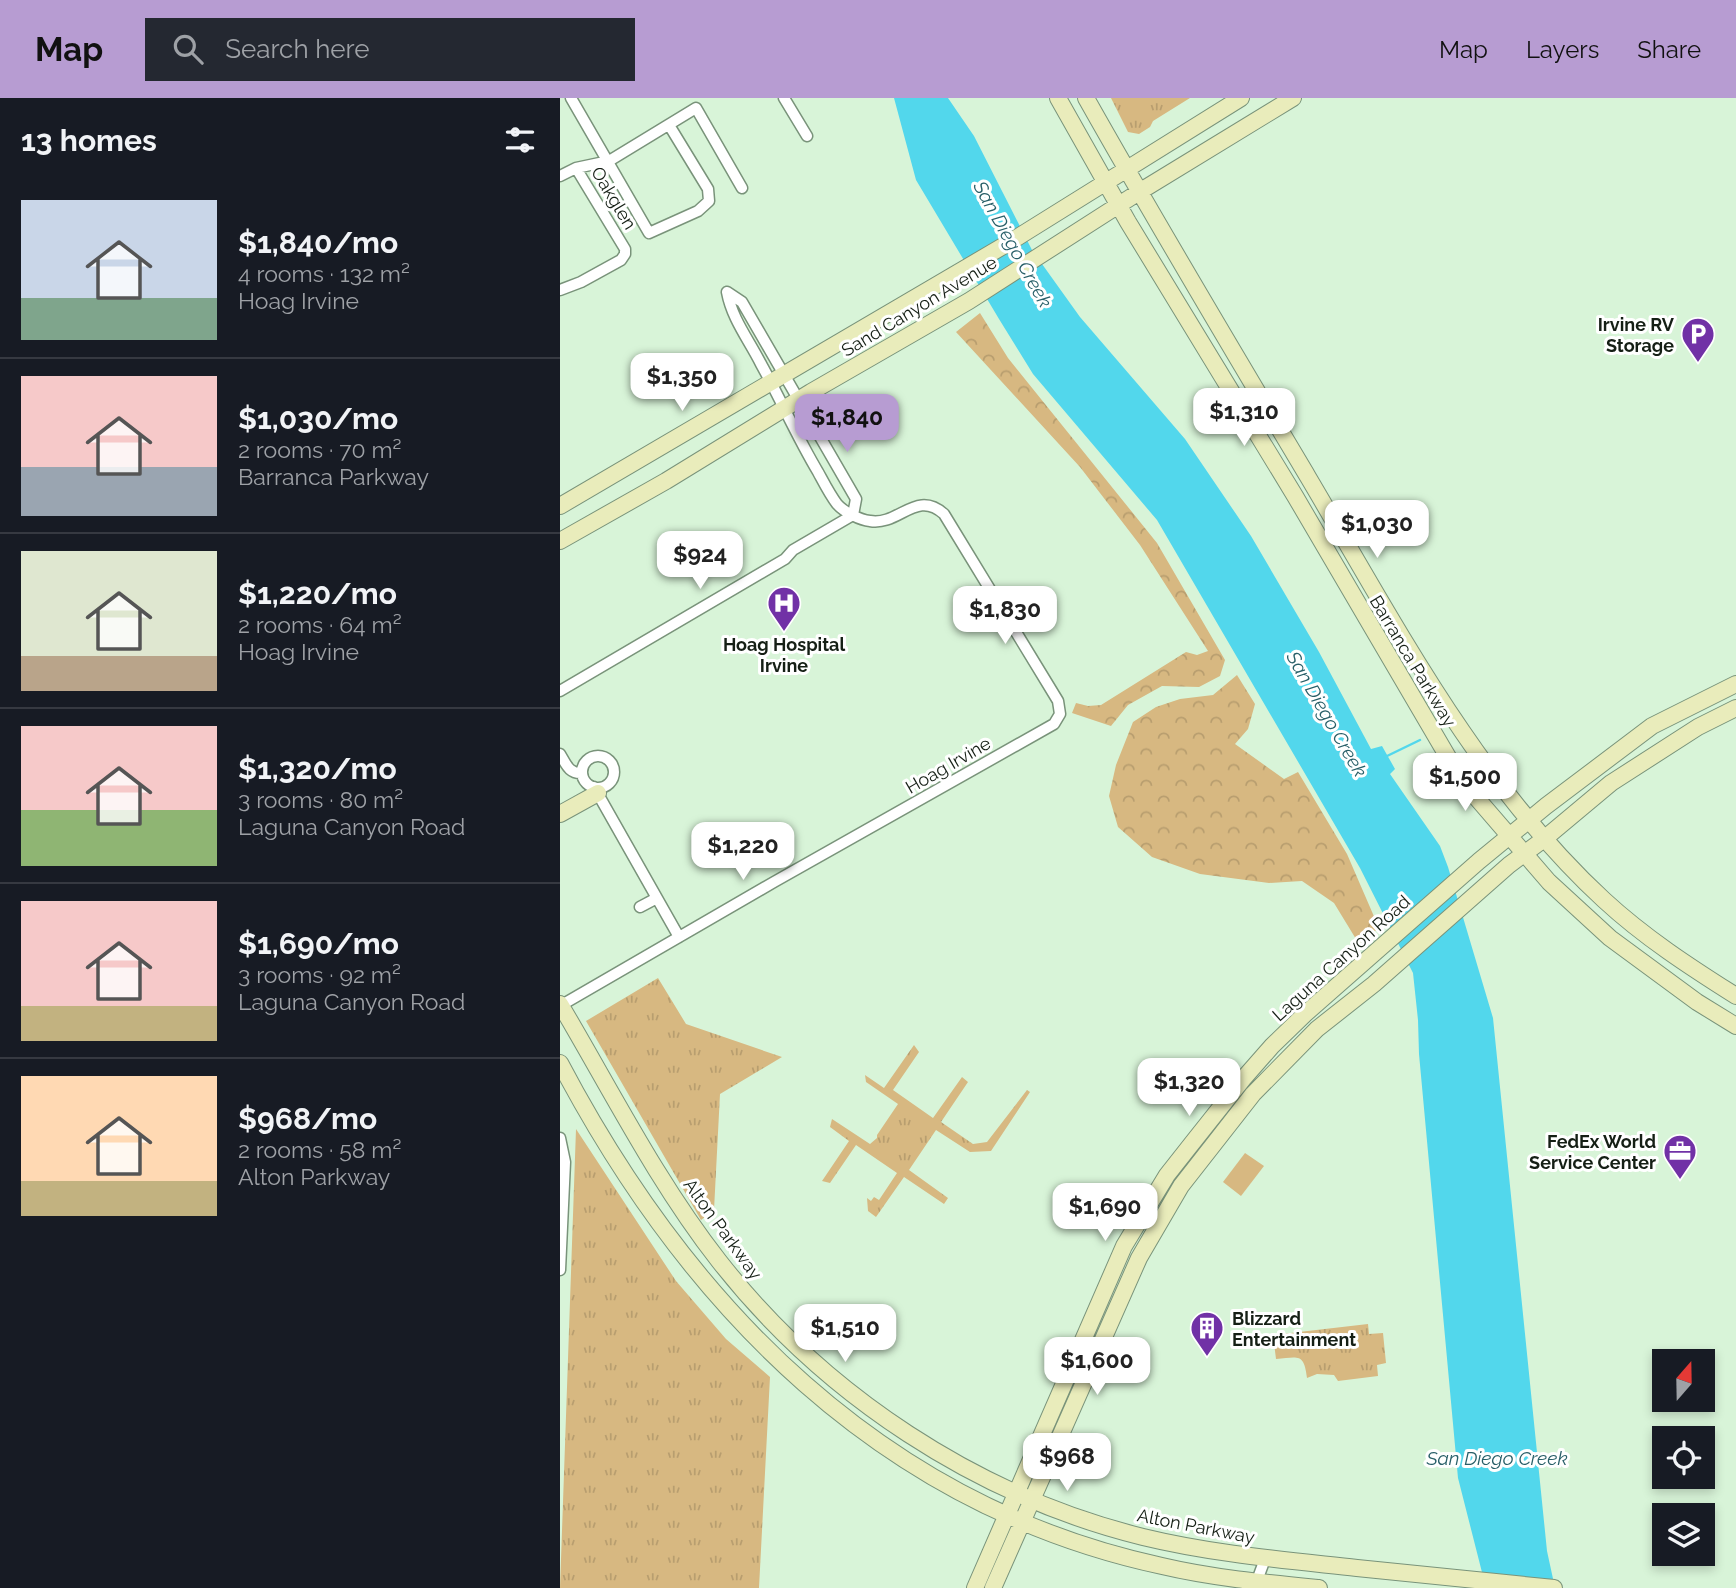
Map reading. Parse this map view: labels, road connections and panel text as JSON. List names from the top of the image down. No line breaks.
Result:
{"streets":{"main road":["Sand Canyon Avenue","Barranca Parkway","Laguna Canyon Road","Alton Parkway"],"street":["Oakglen","Hoag Irvine"]},"crossings":[["Sand Canyon Avenue","Barranca Parkway"],["Barranca Parkway","Laguna Canyon Road"],["Hoag Irvine","Alton Parkway"],["Laguna Canyon Road","Alton Parkway"]],"water":["San Diego Creek"],"places":{"parking":["Irvine RV Storage"],"hospital":["Hoag Hospital Irvine"],"office":["FedEx World Service Center"],"building":["Blizzard Entertainment"]},"north":"top","page":{"header":"Map","search":"Search here","nav":["Map","Layers","Share"],"heading":"13 homes","list":[{"name":"$1,840/mo","note":"4 rooms · 132 m² · Hoag Irvine"},{"name":"$1,030/mo","note":"2 rooms · 70 m² · Barranca Parkway"},{"name":"$1,220/mo","note":"2 rooms · 64 m² · Hoag Irvine"},{"name":"$1,320/mo","note":"3 rooms · 80 m² · Laguna Canyon Road"},{"name":"$1,690/mo","note":"3 rooms · 92 m² · Laguna Canyon Road"},{"name":"$968/mo","note":"2 rooms · 58 m² · Alton Parkway"}],"price":["$1,350","$1,310","$1,840","$1,030","$924","$1,830","$1,500","$1,220","$1,320","$1,690","$1,510","$1,600","$968"]}}
